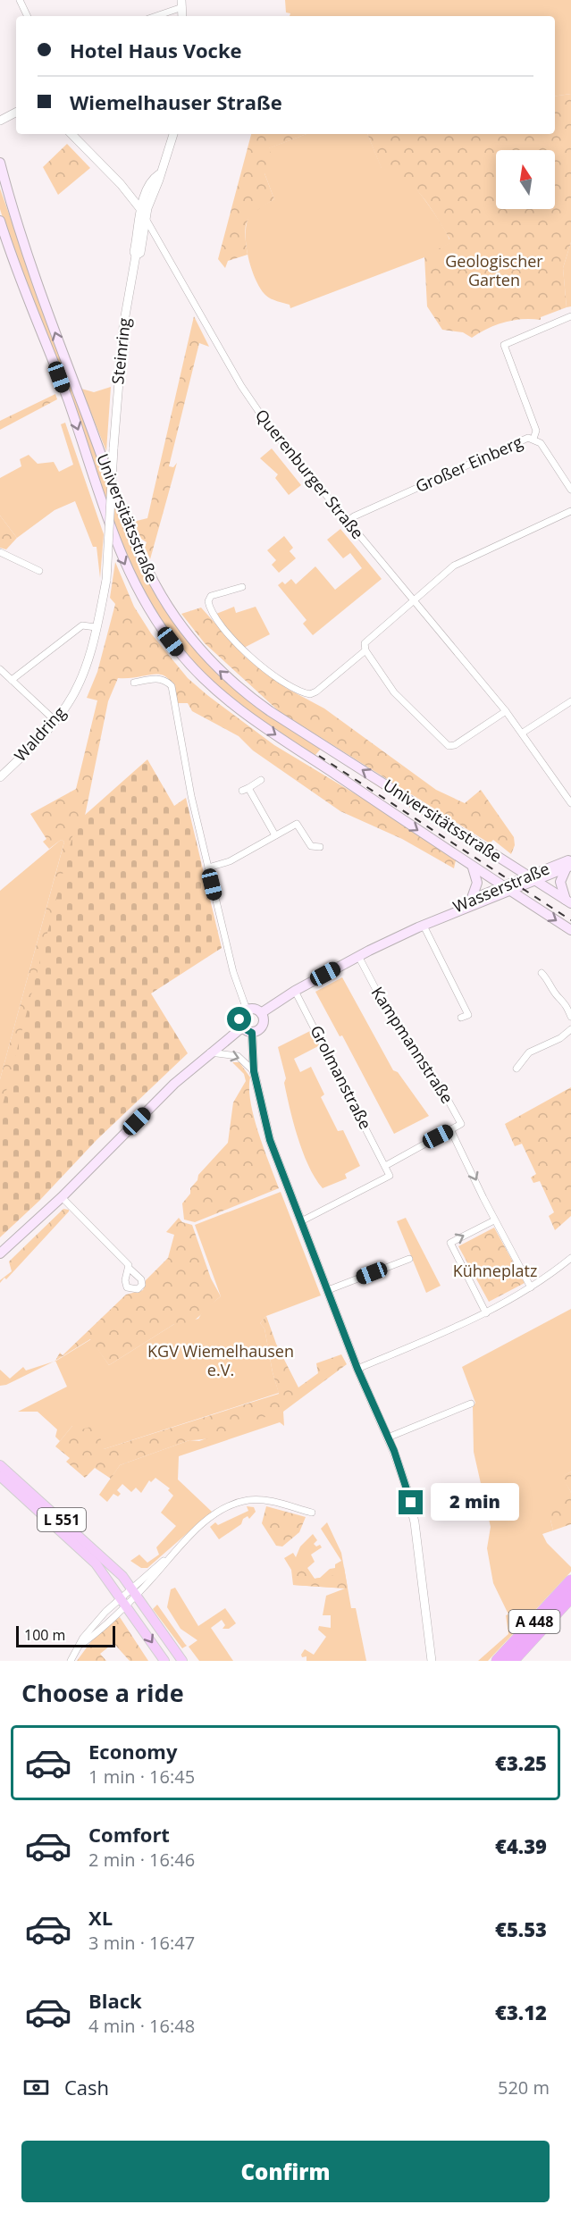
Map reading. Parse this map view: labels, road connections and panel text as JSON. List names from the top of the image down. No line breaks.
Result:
{"streets":{"highway":["A 448"],"main road":["Universitätsstraße","Wasserstraße","L 551"],"street":["Steinring","Großer Einberg","Querenburger Straße","Waldring","Kampmannstraße","Grolmanstraße"]},"crossings":[["Steinring","Querenburger Straße"],["Steinring","Waldring"],["Großer Einberg","Querenburger Straße"],["Universitätsstraße","Wasserstraße"],["Wasserstraße","Kampmannstraße"],["Wasserstraße","Grolmanstraße"]],"parks":["Geologischer Garten","Kühneplatz","KGV Wiemelhausen e.V."],"scale_bar":"100 m","north":"top","page":{"banner":["Hotel Haus Vocke","Wiemelhauser Straße"],"bubble":"2 min","scale":"100 m","heading":"Choose a ride","list":[{"name":"Economy","note":"1 min · 16:45","value":"€3.25"},{"name":"Comfort","note":"2 min · 16:46","value":"€4.39"},{"name":"XL","note":"3 min · 16:47","value":"€5.53"},{"name":"Black","note":"4 min · 16:48","value":"€3.12"}],"pay":["Cash","520 m"],"buttons":"Confirm"}}
